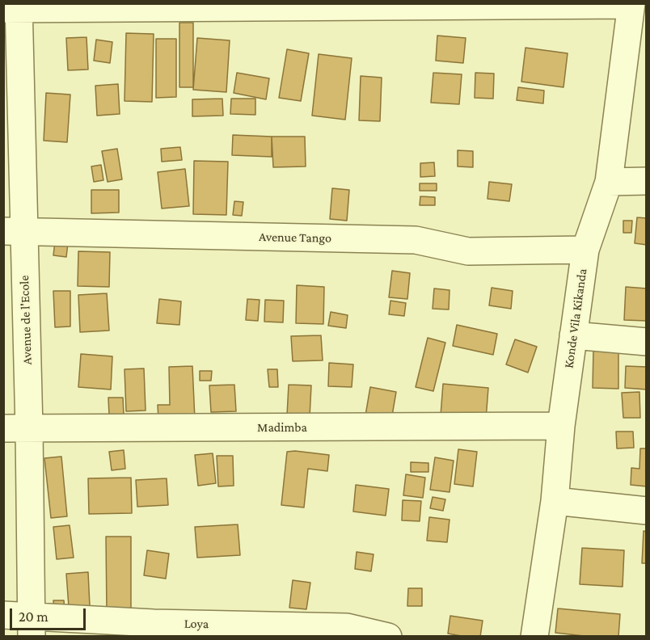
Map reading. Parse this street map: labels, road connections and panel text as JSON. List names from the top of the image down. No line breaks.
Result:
{"streets":{"street":["Avenue Tango","Konde Vila Kikanda","Avenue de l'Ecole","Madimba","Loya"]},"crossings":[["Avenue Tango","Konde Vila Kikanda"],["Avenue Tango","Avenue de l'Ecole"],["Konde Vila Kikanda","Madimba"],["Avenue de l'Ecole","Madimba"],["Avenue de l'Ecole","Loya"]],"scale_bar":"20 m"}
